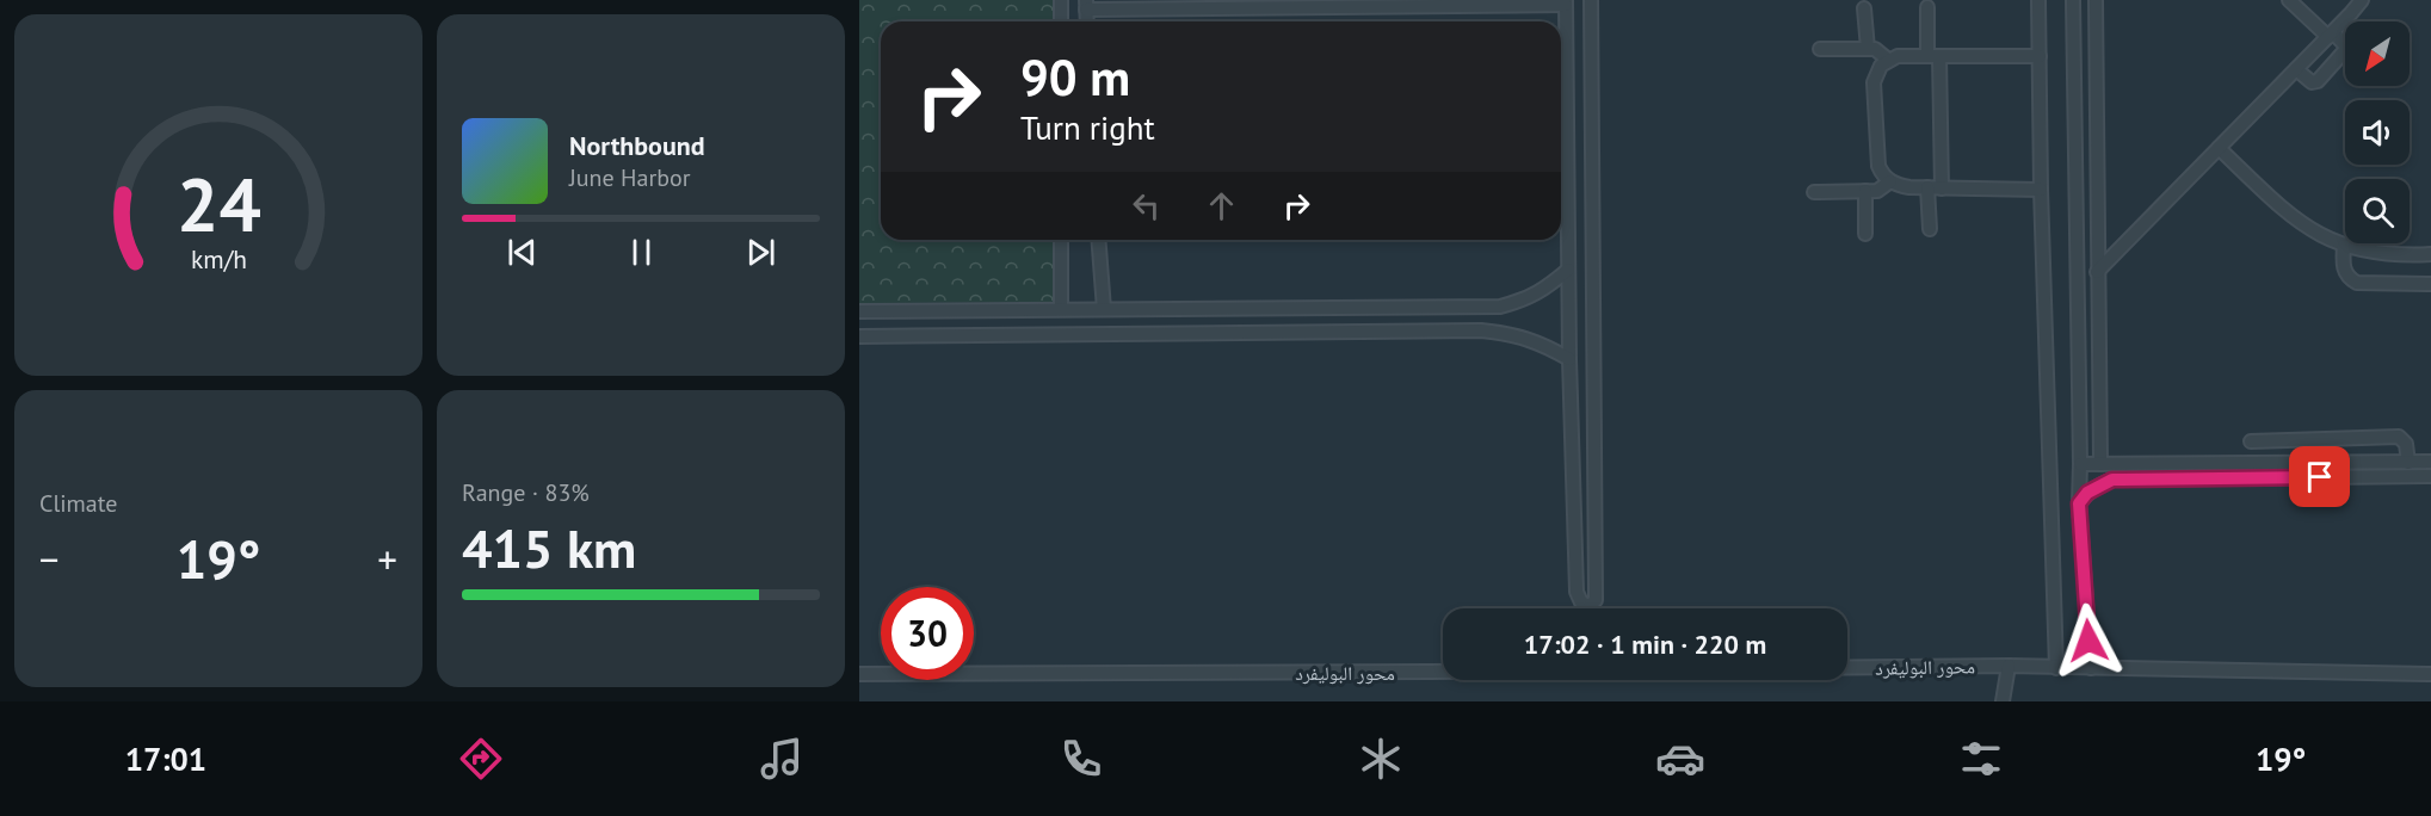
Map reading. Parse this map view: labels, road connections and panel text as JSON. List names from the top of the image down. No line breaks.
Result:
{"streets":{"street":["محور البوليفرد"]},"north":"bottom left","page":{"turn":["90 m","Turn right"],"song":["Northbound","June Harbor"],"tile":["Climate",["Range · 83%","415 km"]],"heat":["−","19°","+"],"limit":"30","trip":"17:02 · 1 min · 220 m","tabs":["17:01","19°"],"gauge":["24","km/h"]}}
